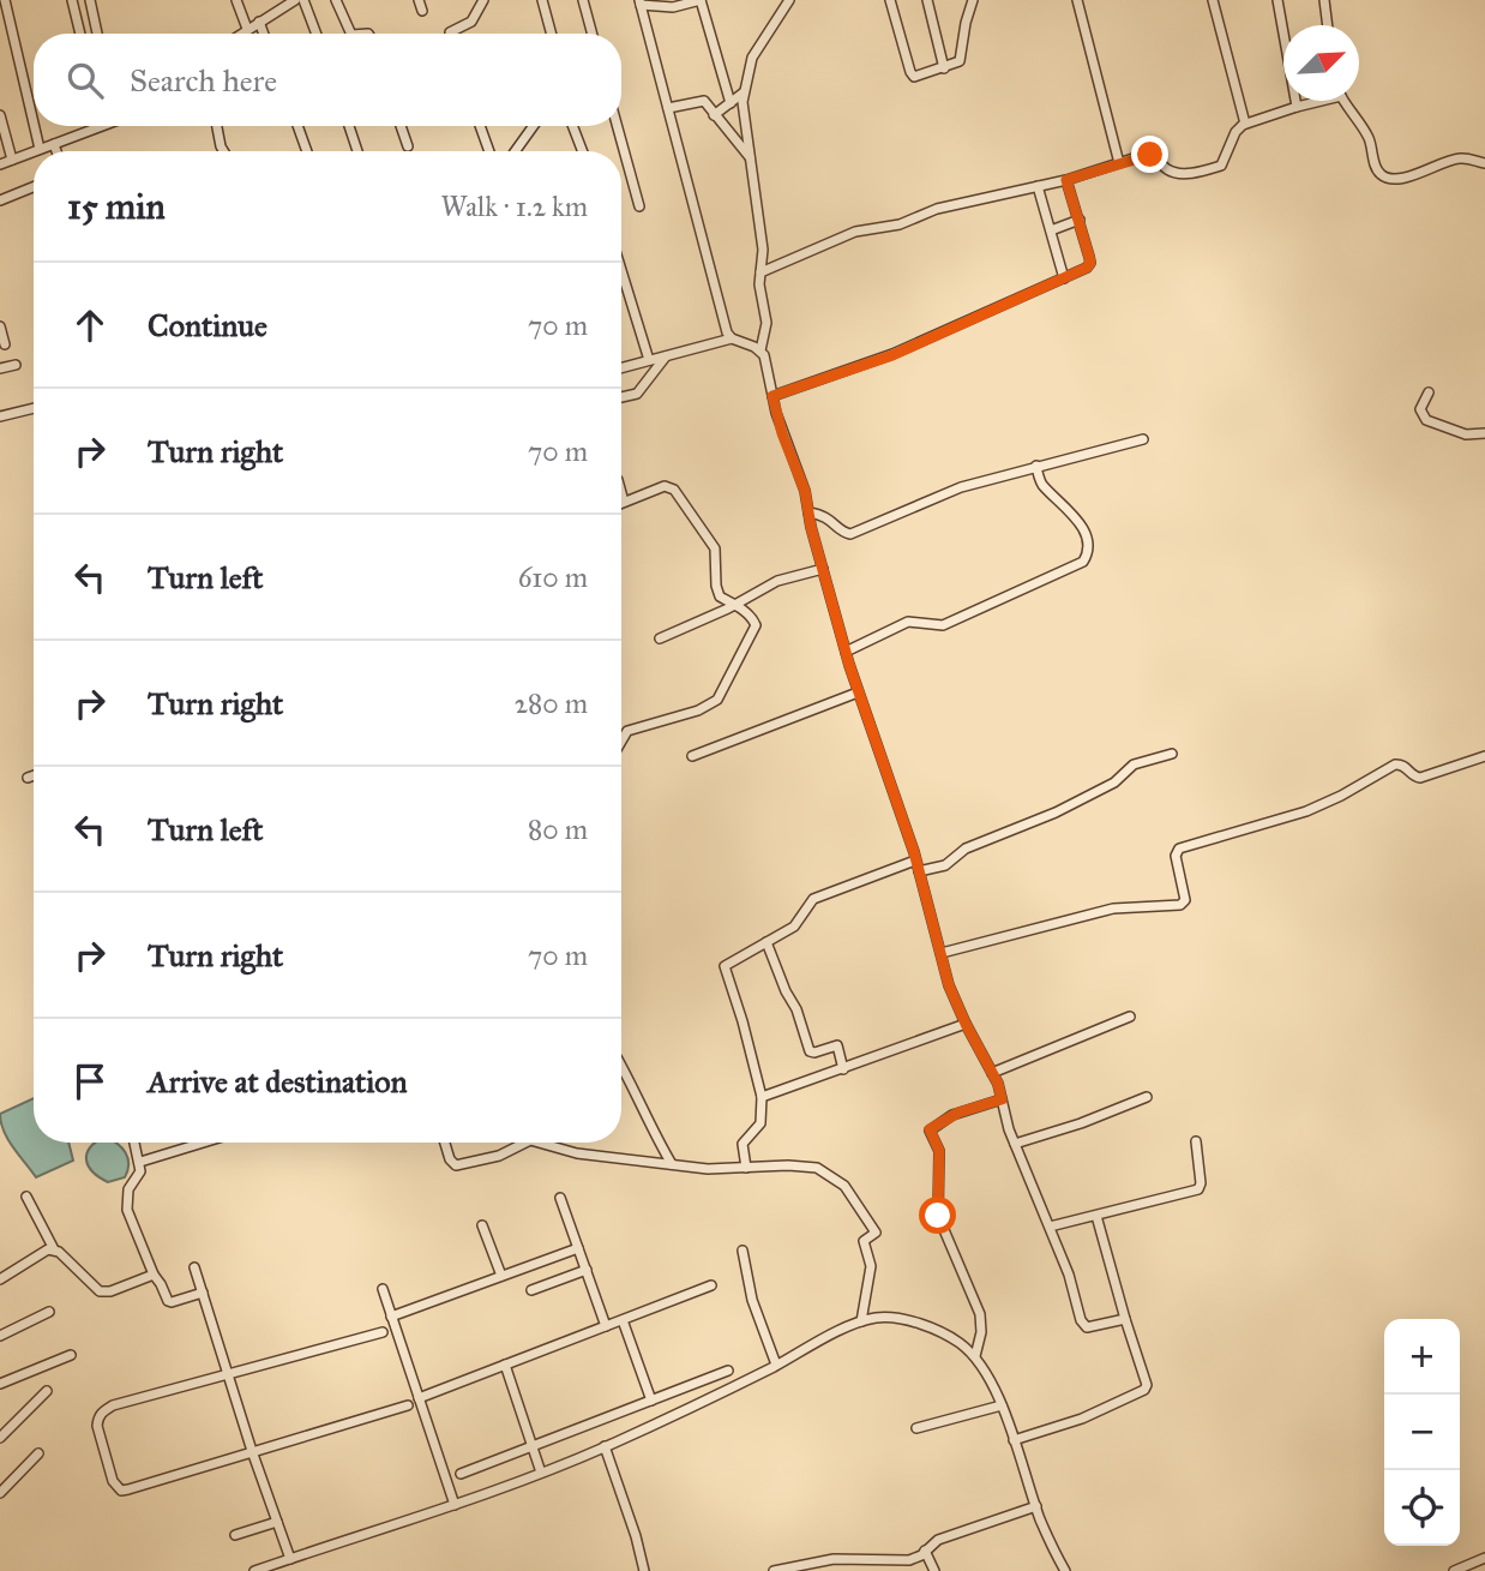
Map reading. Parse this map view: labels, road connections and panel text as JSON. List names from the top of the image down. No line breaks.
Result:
{"north":"top right","page":{"search":"Search here","heading":["15 min","Walk · 1.2 km"],"list":[["Continue","70 m"],["Turn right","70 m"],["Turn left","610 m"],["Turn right","280 m"],["Turn left","80 m"],["Turn right","70 m"],"Arrive at destination"],"map_buttons":["+","−"]}}
